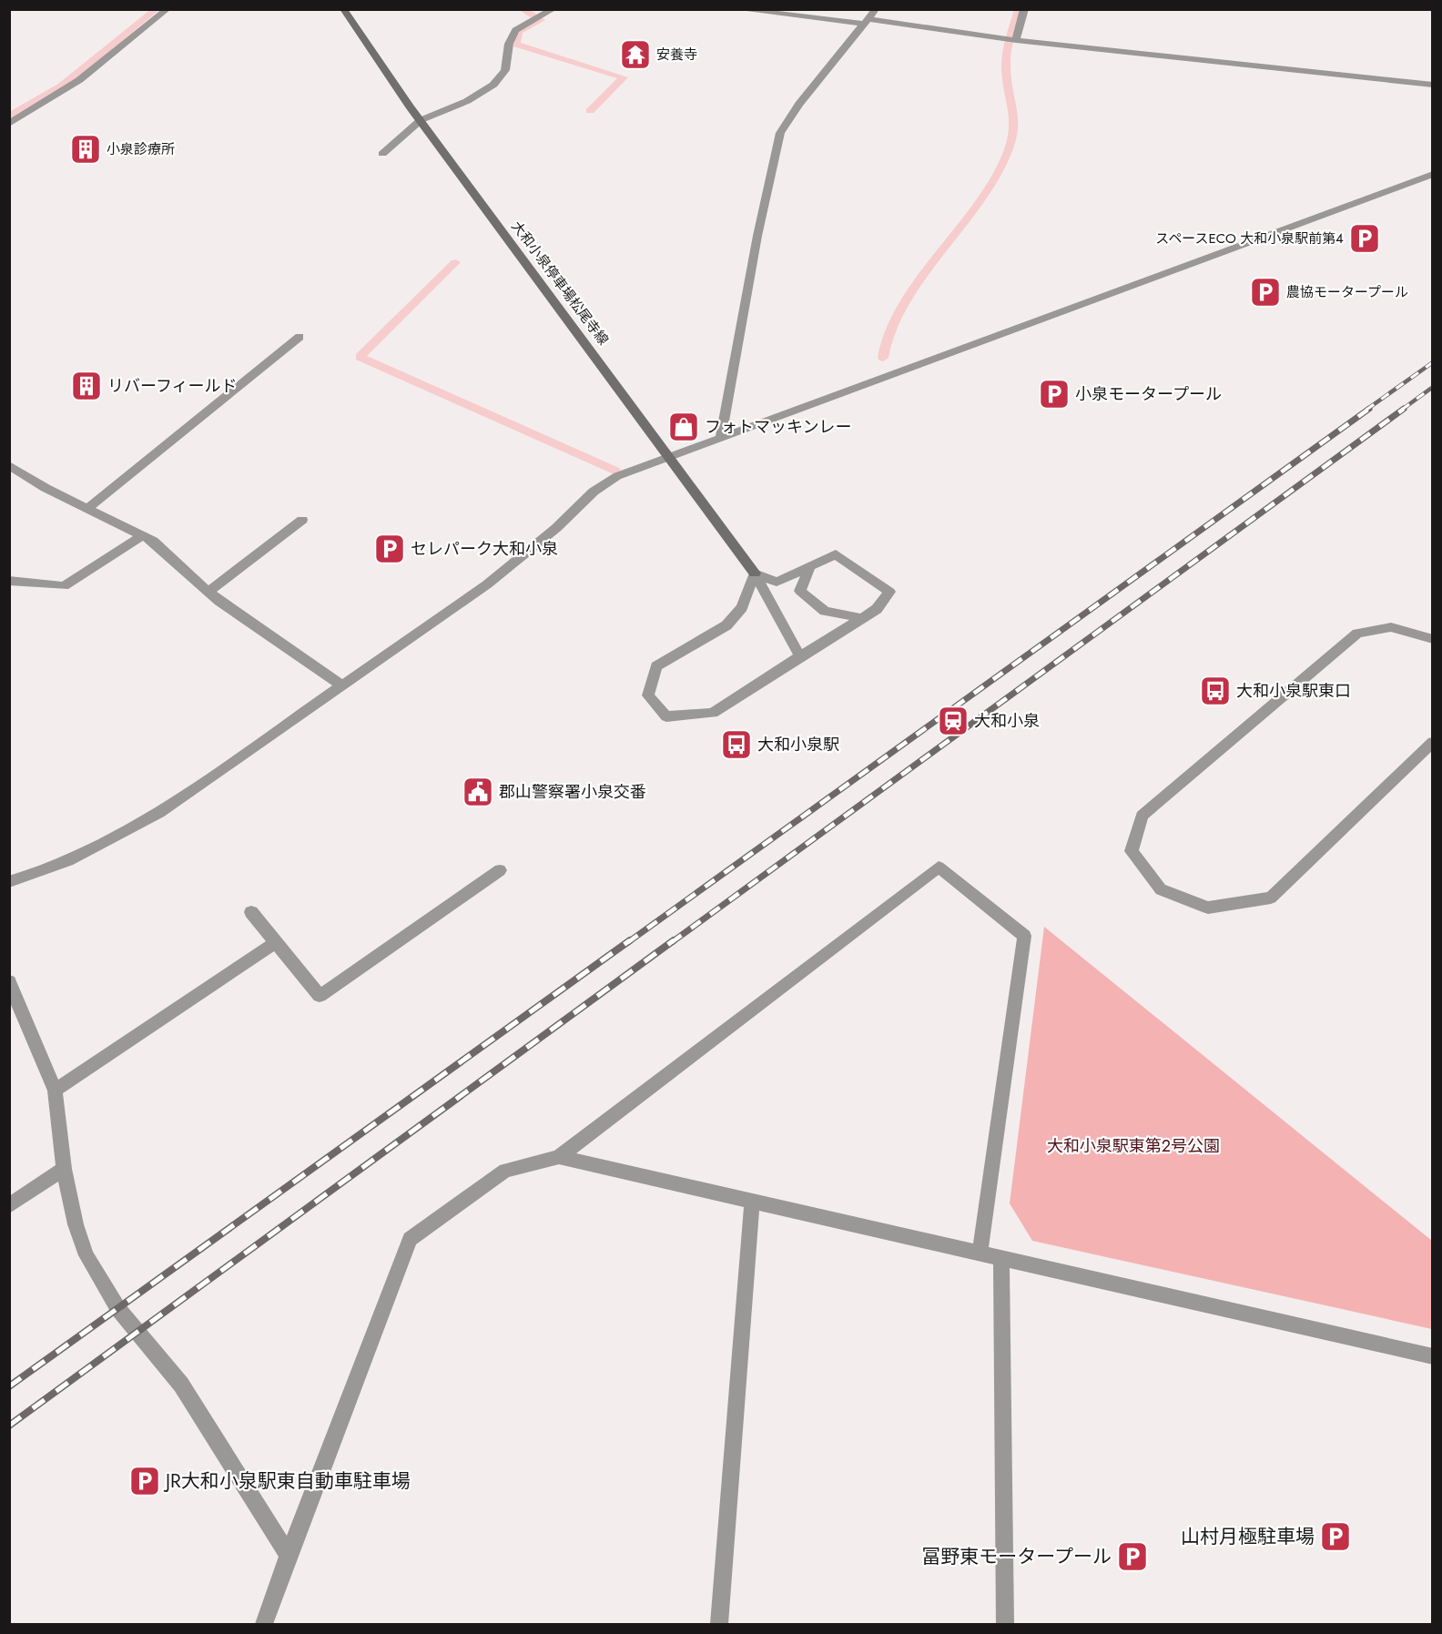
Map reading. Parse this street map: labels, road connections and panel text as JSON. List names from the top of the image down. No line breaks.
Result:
{"streets":{"main road":["大和小泉停車場松尾寺線"]},"parks":["大和小泉駅東第2号公園"],"places":{"temple":["安養寺"],"building":["小泉診療所","リバーフィールド"],"parking":["スペースECO 大和小泉駅前第４","農協モータープール","小泉モータープール","セレパーク大和小泉","JR大和小泉駅東自動車駐車場","山村月極駐車場","冨野東モータープール"],"shop":["フォトマッキンレー"],"bus stop":["大和小泉駅東口","大和小泉駅"],"station":["大和小泉"],"public building":["郡山警察署小泉交番"]}}
